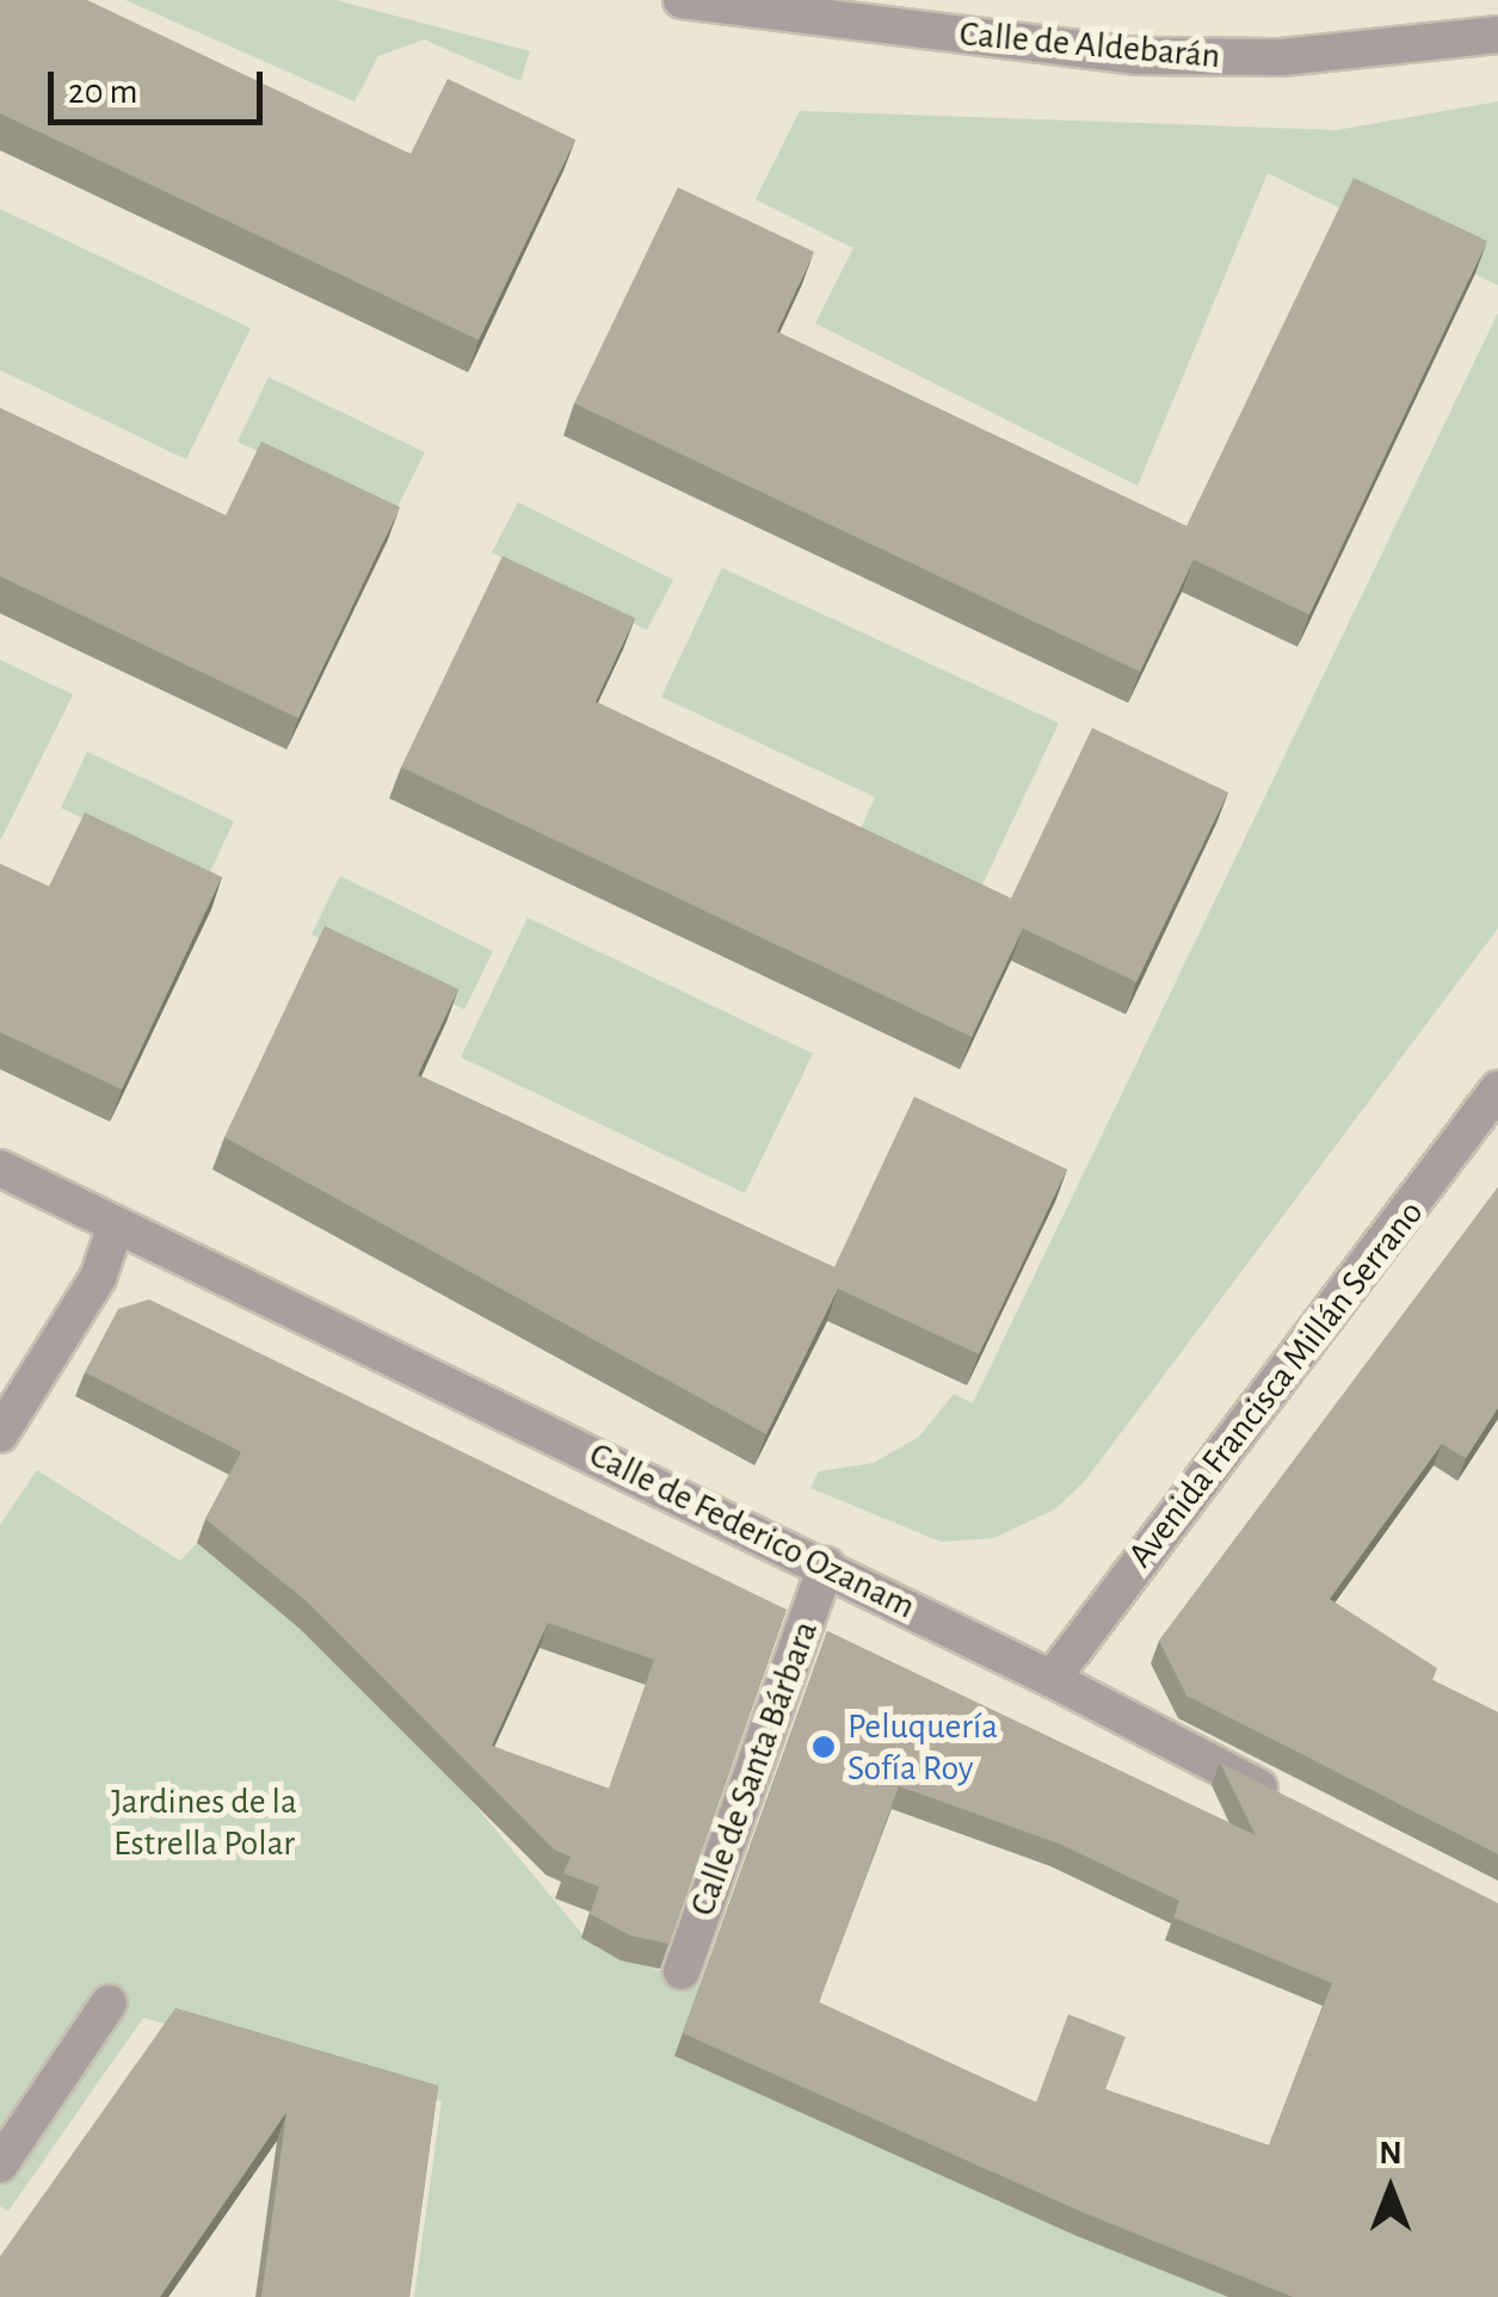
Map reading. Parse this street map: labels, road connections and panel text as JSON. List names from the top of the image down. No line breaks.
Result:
{"streets":{"street":["Calle de Aldebarán","Avenida Francisca Millán Serrano","Calle de Federico Ozanam","Calle de Santa Bárbara"]},"crossings":[["Avenida Francisca Millán Serrano","Calle de Federico Ozanam"],["Calle de Federico Ozanam","Calle de Santa Bárbara"]],"parks":["Jardines de la Estrella Polar"],"places":["Peluquería Sofía Roy"],"scale_bar":"20 m","north":"top"}
